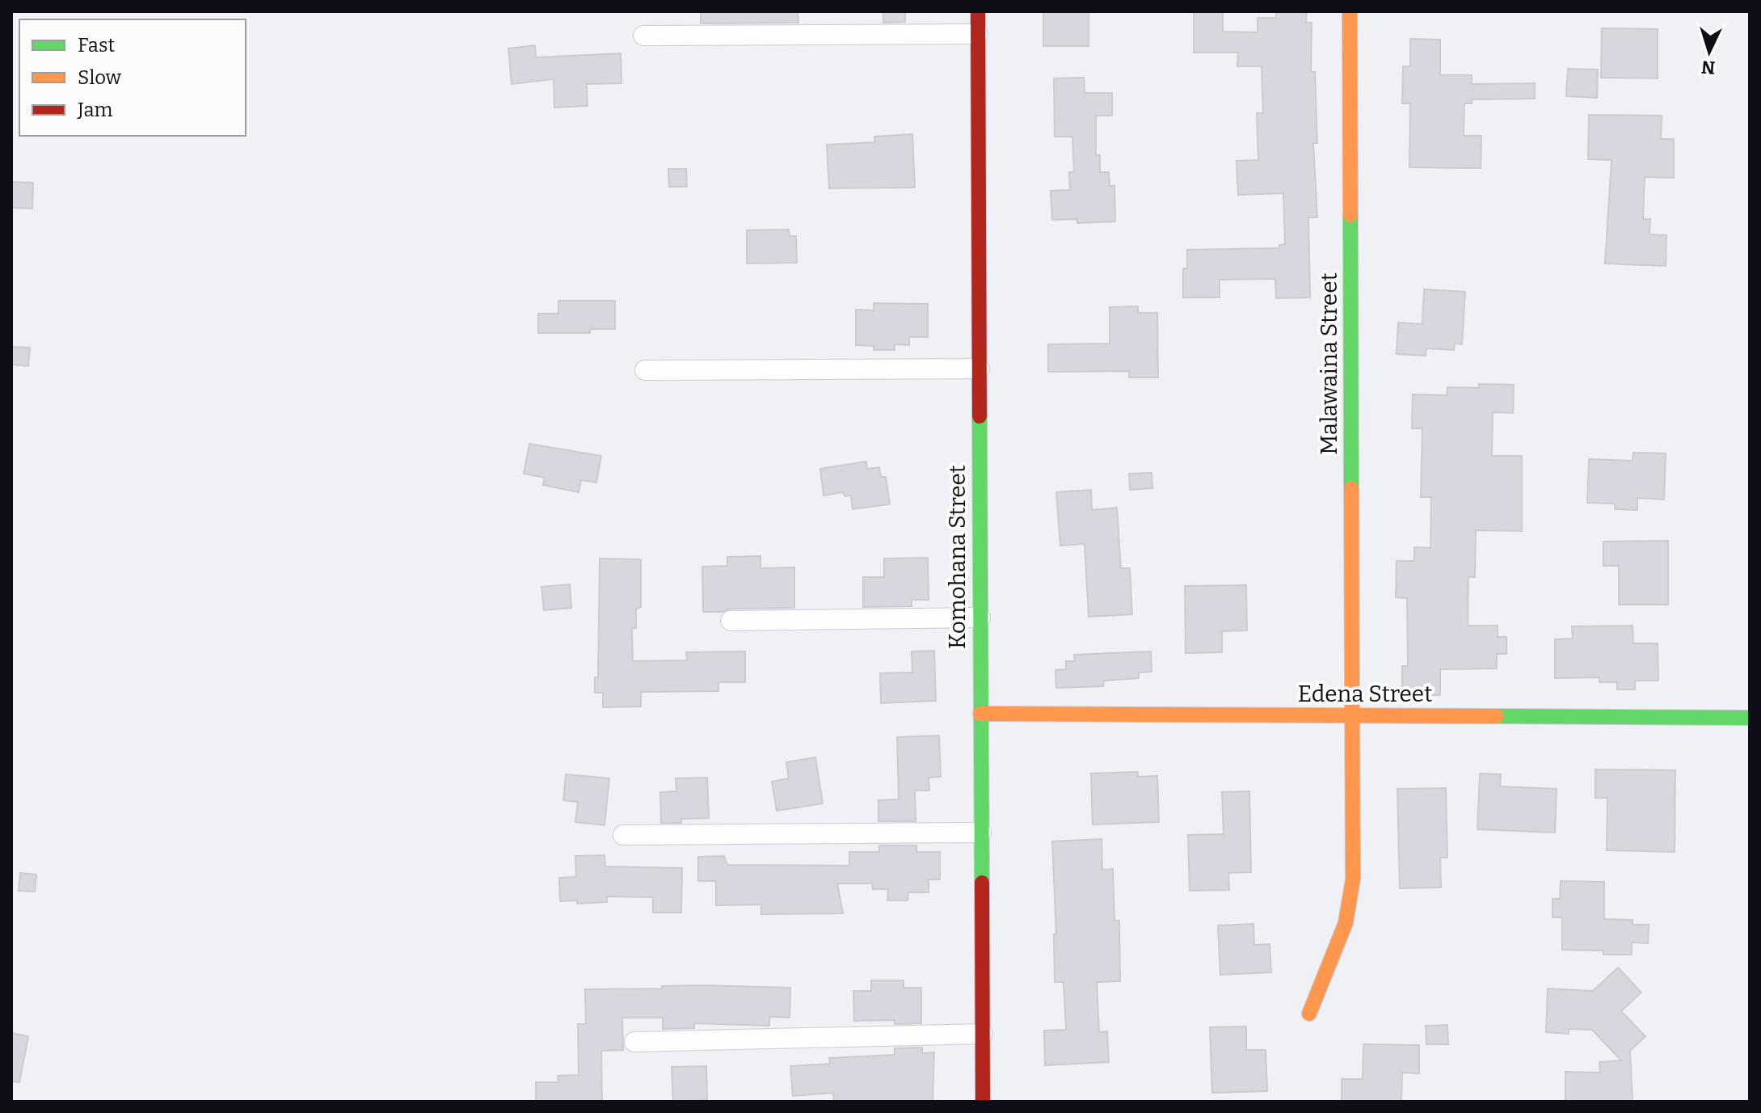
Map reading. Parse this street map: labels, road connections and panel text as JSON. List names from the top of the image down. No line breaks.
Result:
{"streets":{"street":["Malawaina Street","Komohana Street","Edena Street"]},"crossings":[["Malawaina Street","Edena Street"],["Komohana Street","Edena Street"]],"legend":["Fast","Slow","Jam"],"north":"bottom"}
